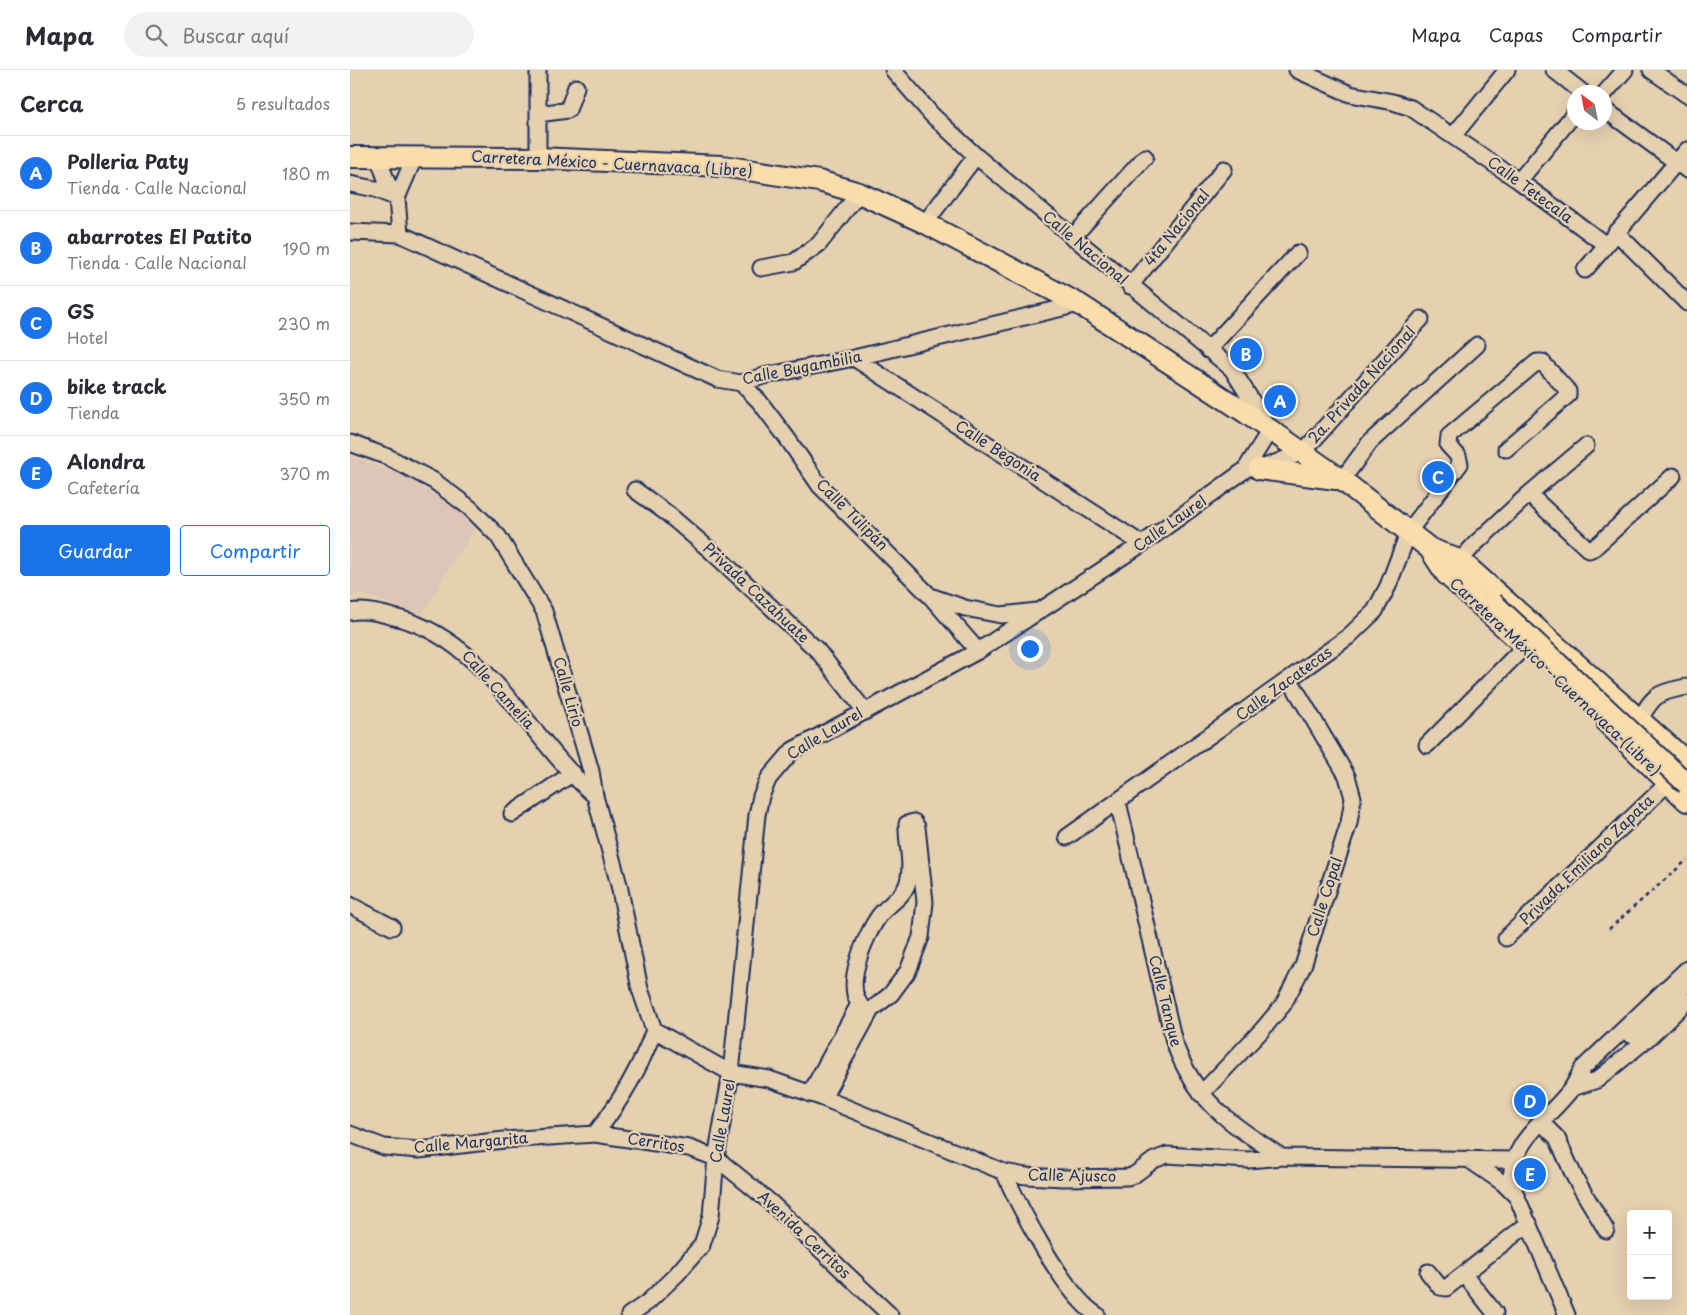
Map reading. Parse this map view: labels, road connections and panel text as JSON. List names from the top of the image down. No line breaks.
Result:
{"streets":{"main road":["Carretera México - Cuernavaca (Libre)"],"street":["Calle Tetecala","4ta Nacional","Calle Nacional","Calle Bugambilia","2a. Privada Nacional","Calle Begonia","Calle Tulipán","Calle Laurel","Privada Cazahuate","Calle Zacatecas","Calle Camelia","Calle Lirio","Privada Emiliano Zapata","Calle Copal","Calle Tanque","Calle Margarita","Cerritos","Calle Ajusco","Avenida Cerritos"]},"crossings":[["Carretera México - Cuernavaca (Libre)","Calle Nacional"],["Carretera México - Cuernavaca (Libre)","Calle Bugambilia"],["Carretera México - Cuernavaca (Libre)","2a. Privada Nacional"],["Carretera México - Cuernavaca (Libre)","Calle Laurel"],["Carretera México - Cuernavaca (Libre)","Calle Zacatecas"],["Carretera México - Cuernavaca (Libre)","Privada Emiliano Zapata"],["4ta Nacional","Calle Nacional"],["Calle Nacional","Calle Laurel"],["Calle Bugambilia","Calle Begonia"],["Calle Bugambilia","Calle Tulipán"],["2a. Privada Nacional","Calle Laurel"],["Calle Begonia","Calle Laurel"],["Calle Tulipán","Calle Laurel"],["Calle Laurel","Privada Cazahuate"],["Calle Laurel","Cerritos"],["Calle Laurel","Calle Ajusco"],["Calle Laurel","Avenida Cerritos"],["Calle Zacatecas","Calle Copal"],["Calle Zacatecas","Calle Tanque"],["Calle Camelia","Calle Lirio"],["Calle Copal","Calle Tanque"],["Calle Tanque","Calle Ajusco"],["Calle Margarita","Cerritos"],["Cerritos","Avenida Cerritos"]],"north":"top left","page":{"header":"Mapa","search":"Buscar aquí","nav":["Mapa","Capas","Compartir"],"heading":["Cerca","5 resultados"],"list":[{"mark":"A","name":"Polleria Paty","note":"Tienda · Calle Nacional","value":"180 m"},{"mark":"B","name":"abarrotes El Patito","note":"Tienda · Calle Nacional","value":"190 m"},{"mark":"C","name":"GS","note":"Hotel","value":"230 m"},{"mark":"D","name":"bike track","note":"Tienda","value":"350 m"},{"mark":"E","name":"Alondra","note":"Cafetería","value":"370 m"}],"pins":["B","A","C","D","E"],"buttons":["Guardar","Compartir"],"map_buttons":["+","−"]}}
